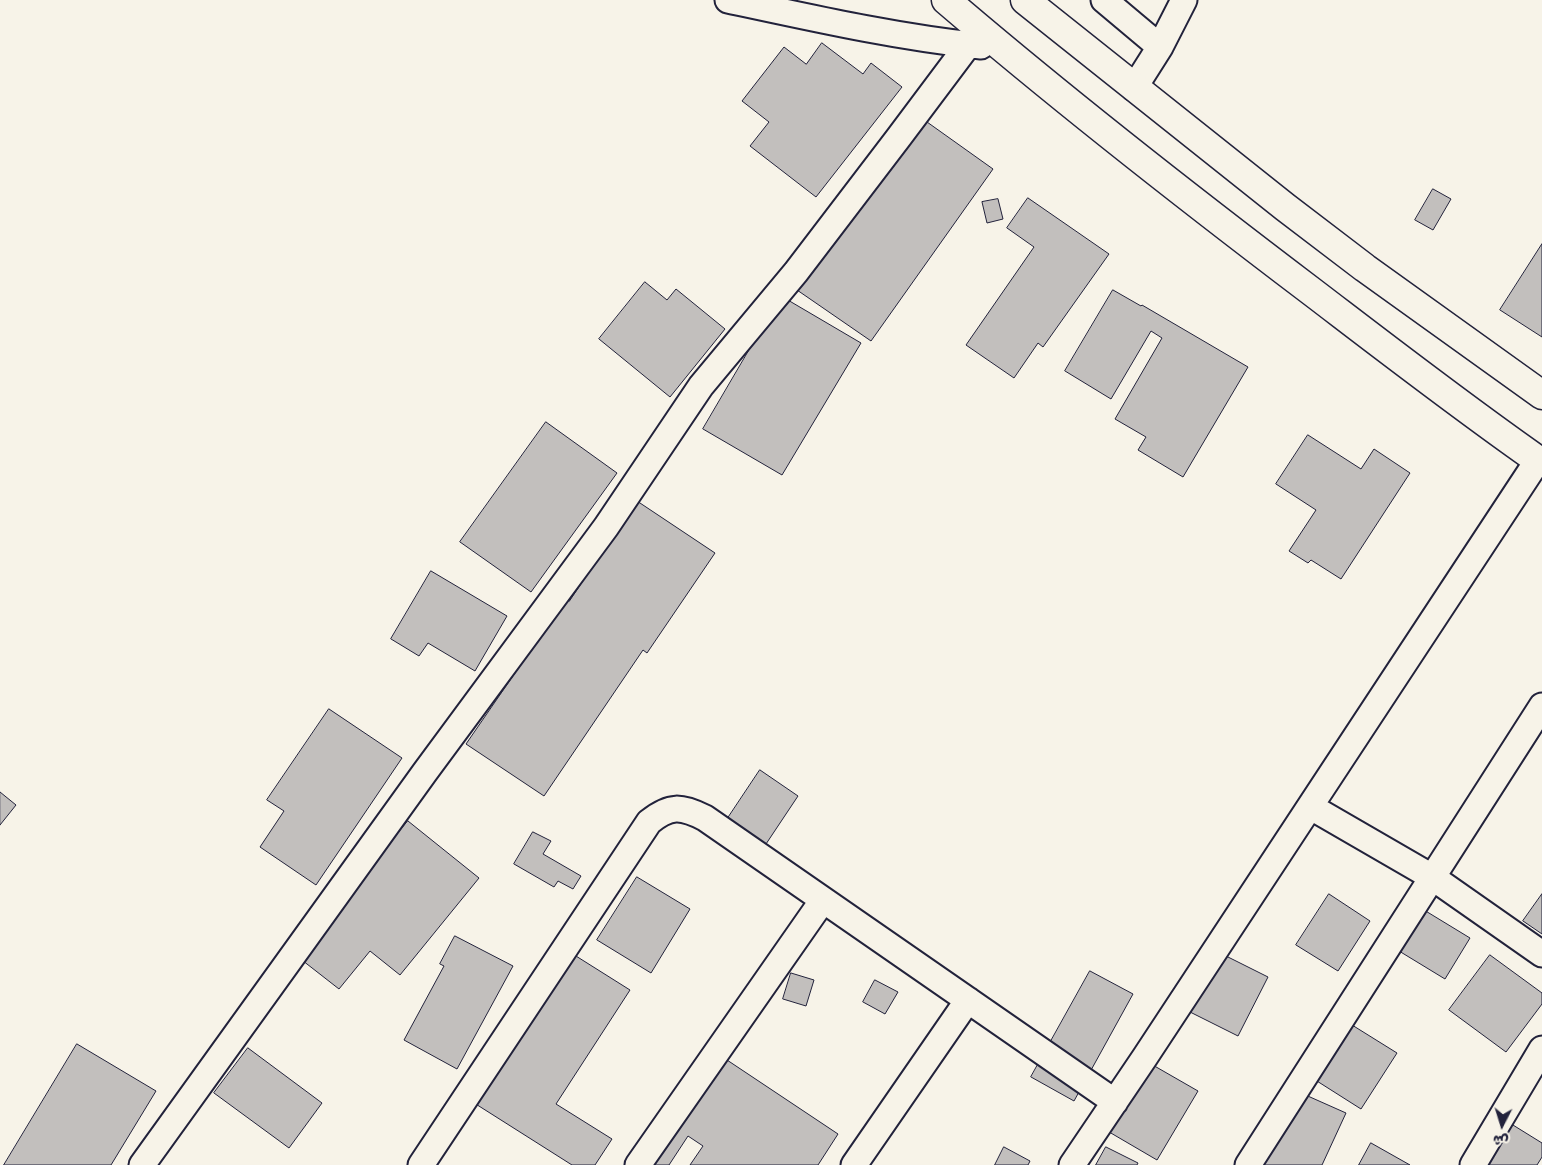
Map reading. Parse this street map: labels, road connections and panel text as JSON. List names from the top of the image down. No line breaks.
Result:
{"north":"bottom"}
